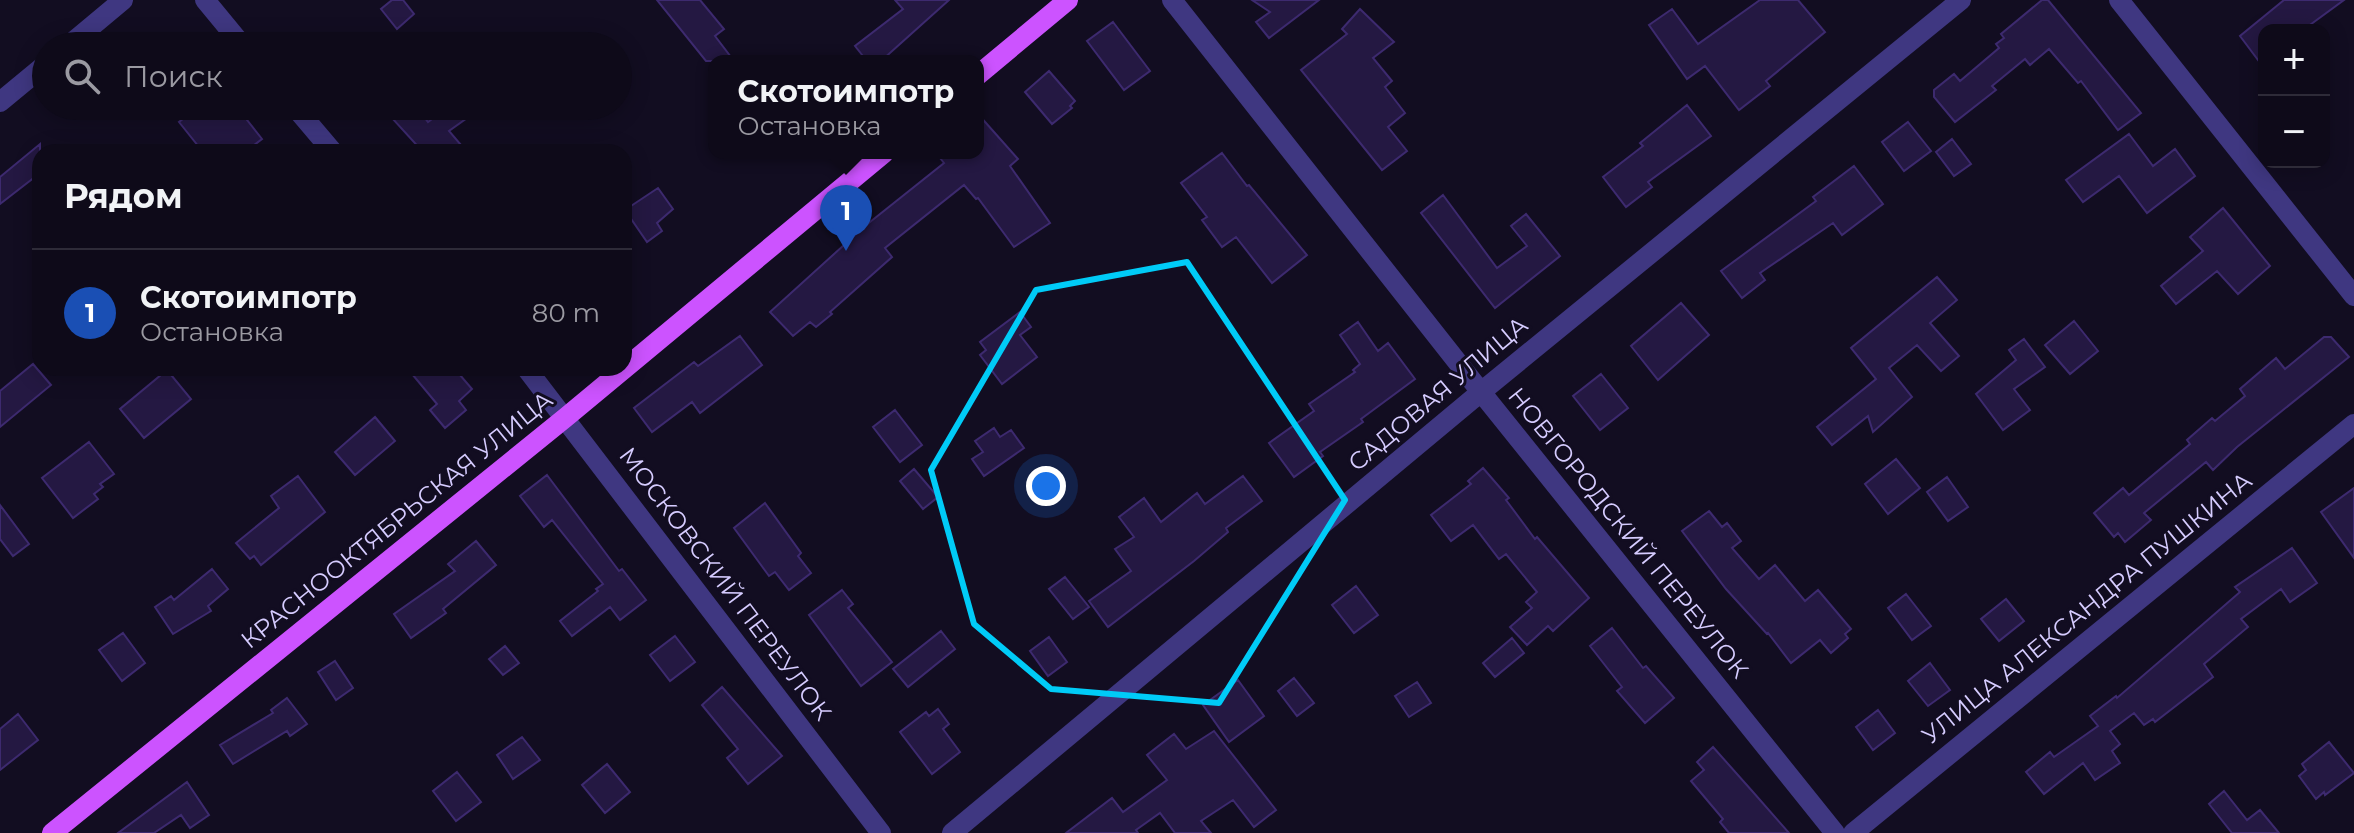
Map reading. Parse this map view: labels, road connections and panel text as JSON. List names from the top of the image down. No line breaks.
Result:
{"streets":{"main road":["КРАСНООКТЯБРЬСКАЯ УЛИЦА"],"street":["САДОВАЯ УЛИЦА","НОВГОРОДСКИЙ ПЕРЕУЛОК","МОСКОВСКИЙ ПЕРЕУЛОК","УЛИЦА АЛЕКСАНДРА ПУШКИНА"]},"crossings":[["САДОВАЯ УЛИЦА","НОВГОРОДСКИЙ ПЕРЕУЛОК"],["КРАСНООКТЯБРЬСКАЯ УЛИЦА","МОСКОВСКИЙ ПЕРЕУЛОК"]],"page":{"map_buttons":["+","−"],"search":"Поиск","popup":["Скотоимпотр","Остановка"],"heading":"Рядом","pins":"1","list":[{"mark":"1","name":"Скотоимпотр","note":"Остановка","value":"80 m"}]}}
